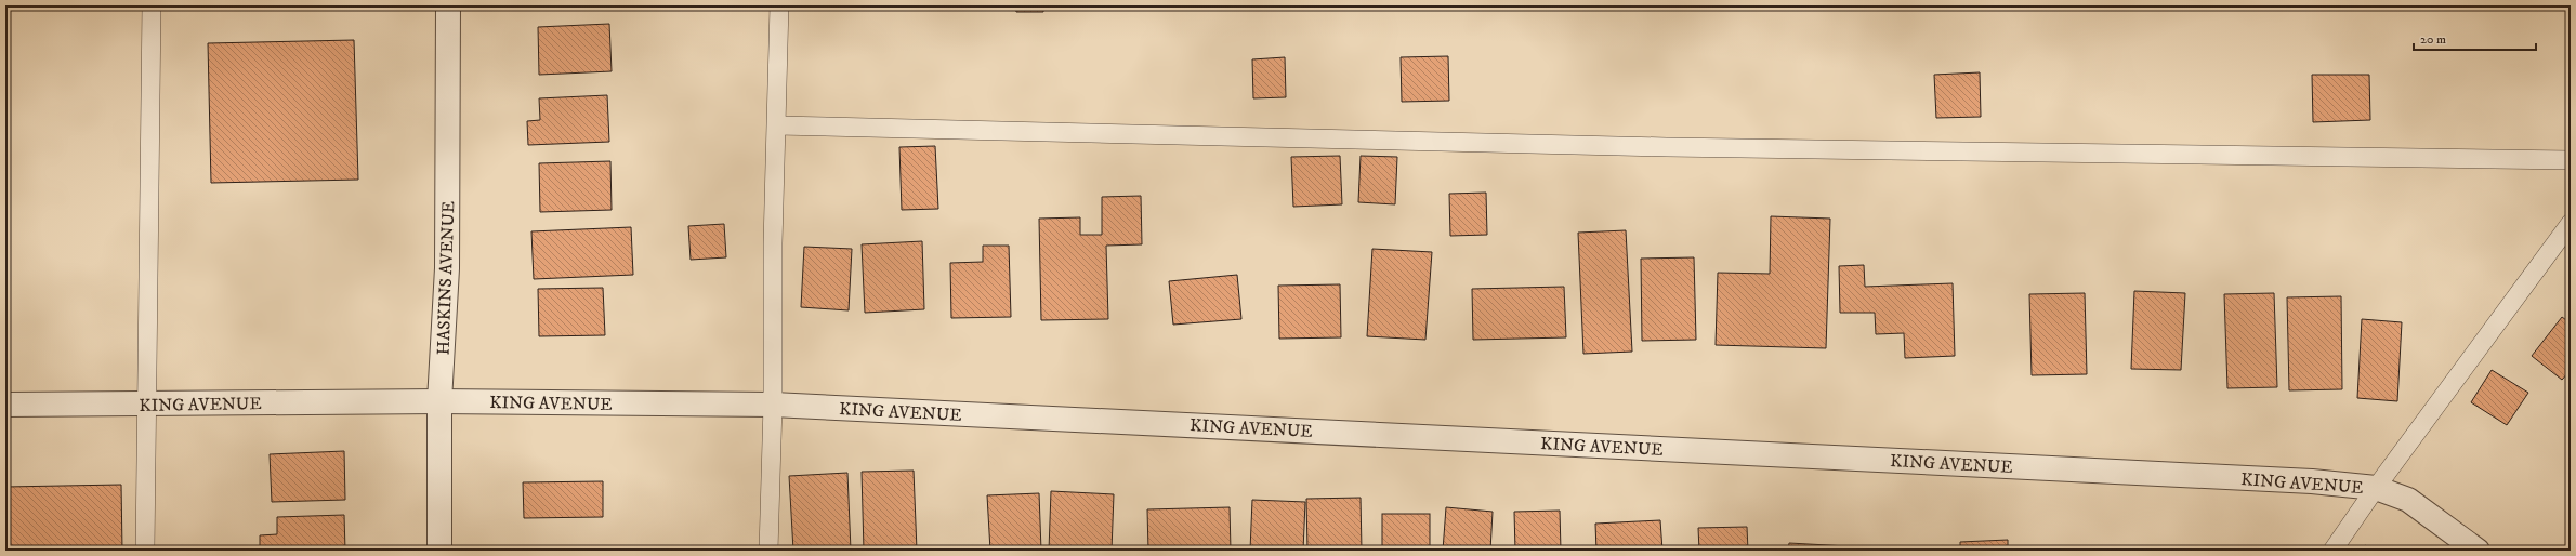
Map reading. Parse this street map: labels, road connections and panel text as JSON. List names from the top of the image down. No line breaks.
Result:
{"streets":{"street":["HASKINS AVENUE","KING AVENUE"]},"crossings":[["HASKINS AVENUE","KING AVENUE"]],"scale_bar":"20 m"}
